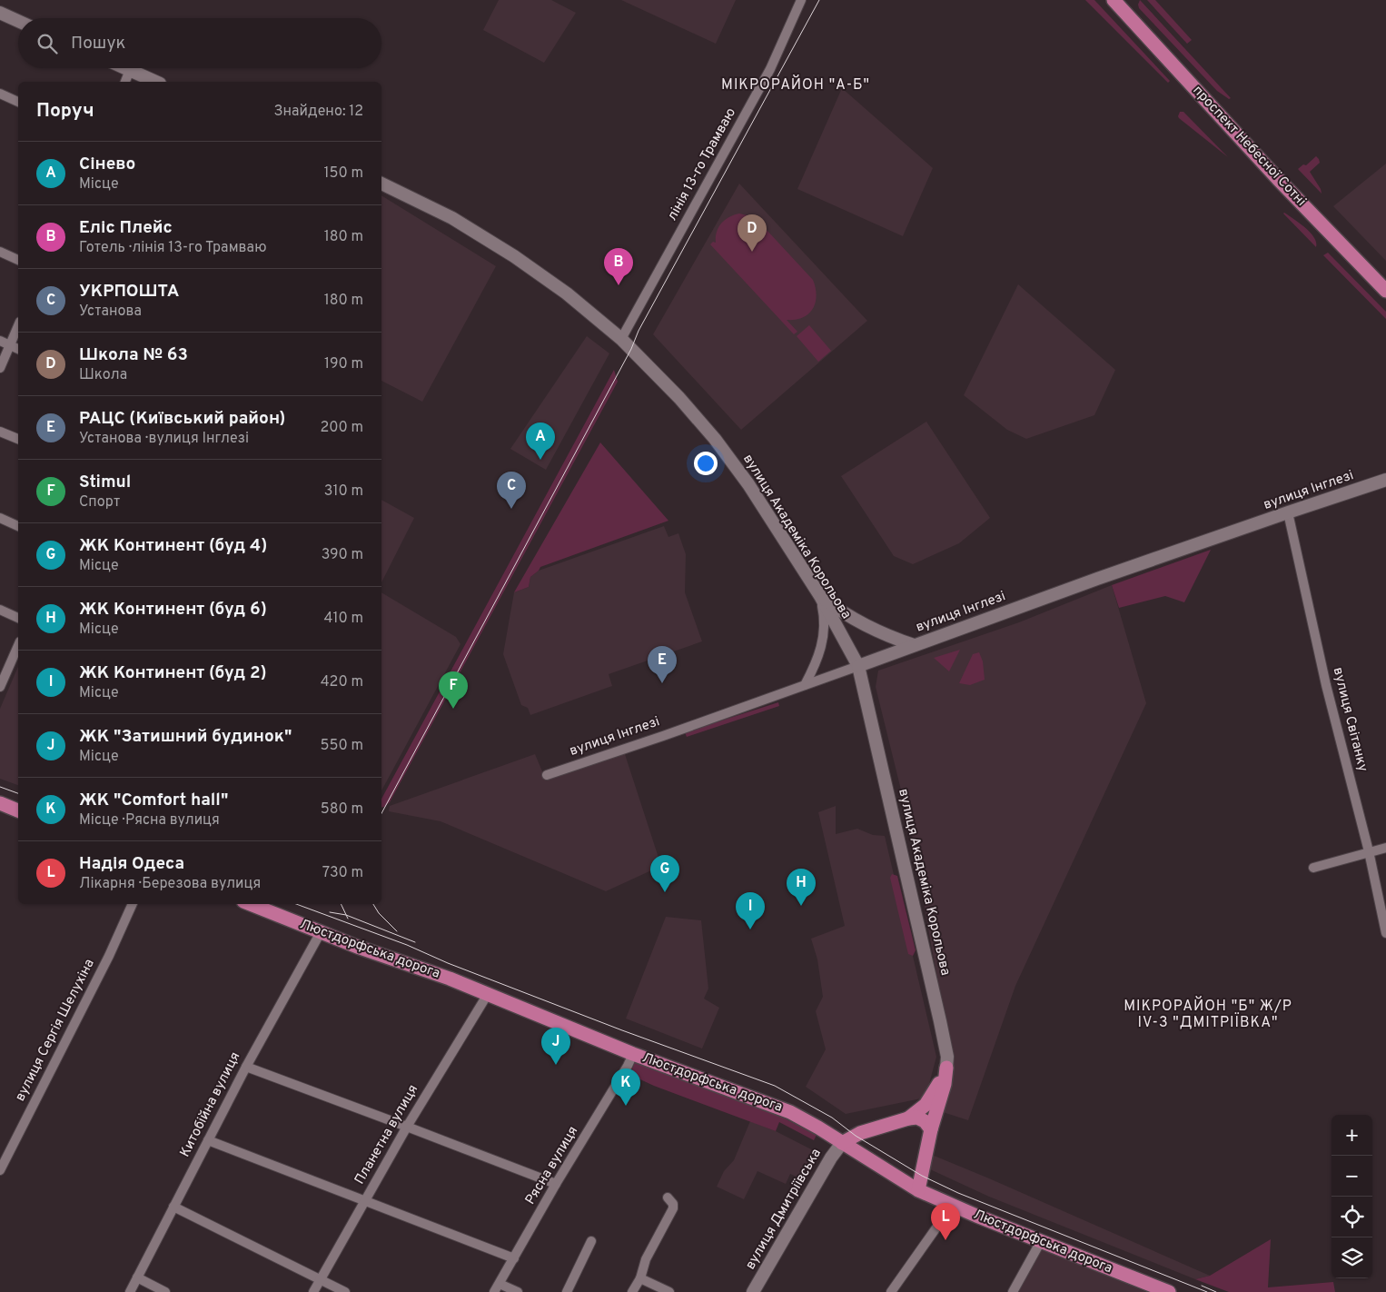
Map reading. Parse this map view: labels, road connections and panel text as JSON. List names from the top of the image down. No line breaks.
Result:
{"streets":{"main road":["проспект Небесної Сотні","вулиця Інглезі","вулиця Академіка Корольова","Люстдорфська дорога","вулиця Дмитріївська"],"street":["лінія 13-го Трамваю","вулиця Світанку","вулиця Сергія Шелухіна","Китобійна вулиця","Планетна вулиця","Рясна вулиця"]},"crossings":[["лінія 13-го Трамваю","вулиця Академіка Корольова"],["вулиця Інглезі","вулиця Академіка Корольова"],["вулиця Інглезі","вулиця Світанку"],["Люстдорфська дорога","Китобійна вулиця"],["Люстдорфська дорога","Планетна вулиця"],["Люстдорфська дорога","Рясна вулиця"],["Люстдорфська дорога","вулиця Дмитріївська"]],"districts":["МІКРОРАЙОН \"А-Б\"","МІКРОРАЙОН \"Б\" Ж/Р IV-3 \"ДМІТРІЇВКА\""],"page":{"search":"Пошук","heading":["Поруч","Знайдено: 12"],"list":[{"mark":"A","name":"Сінево","note":"Місце","value":"150 m"},{"mark":"B","name":"Еліс Плейс","note":"Готель · лінія 13-го Трамваю","value":"180 m"},{"mark":"C","name":"УКРПОШТА","note":"Установа","value":"180 m"},{"mark":"D","name":"Школа № 63","note":"Школа","value":"190 m"},{"mark":"E","name":"РАЦС (Київський район)","note":"Установа · вулиця Інглезі","value":"200 m"},{"mark":"F","name":"Stimul","note":"Спорт","value":"310 m"},{"mark":"G","name":"ЖК Континент (буд 4)","note":"Місце","value":"390 m"},{"mark":"H","name":"ЖК Континент (буд 6)","note":"Місце","value":"410 m"},{"mark":"I","name":"ЖК Континент (буд 2)","note":"Місце","value":"420 m"},{"mark":"J","name":"ЖК \"Затишний будинок\"","note":"Місце","value":"550 m"},{"mark":"K","name":"ЖК \"Comfort hall\"","note":"Місце · Рясна вулиця","value":"580 m"},{"mark":"L","name":"Надія Одеса","note":"Лікарня · Березова вулиця","value":"730 m"}],"pins":["D","B","A","C","E","F","G","H","I","J","K","L"],"map_buttons":["+","−"]}}
